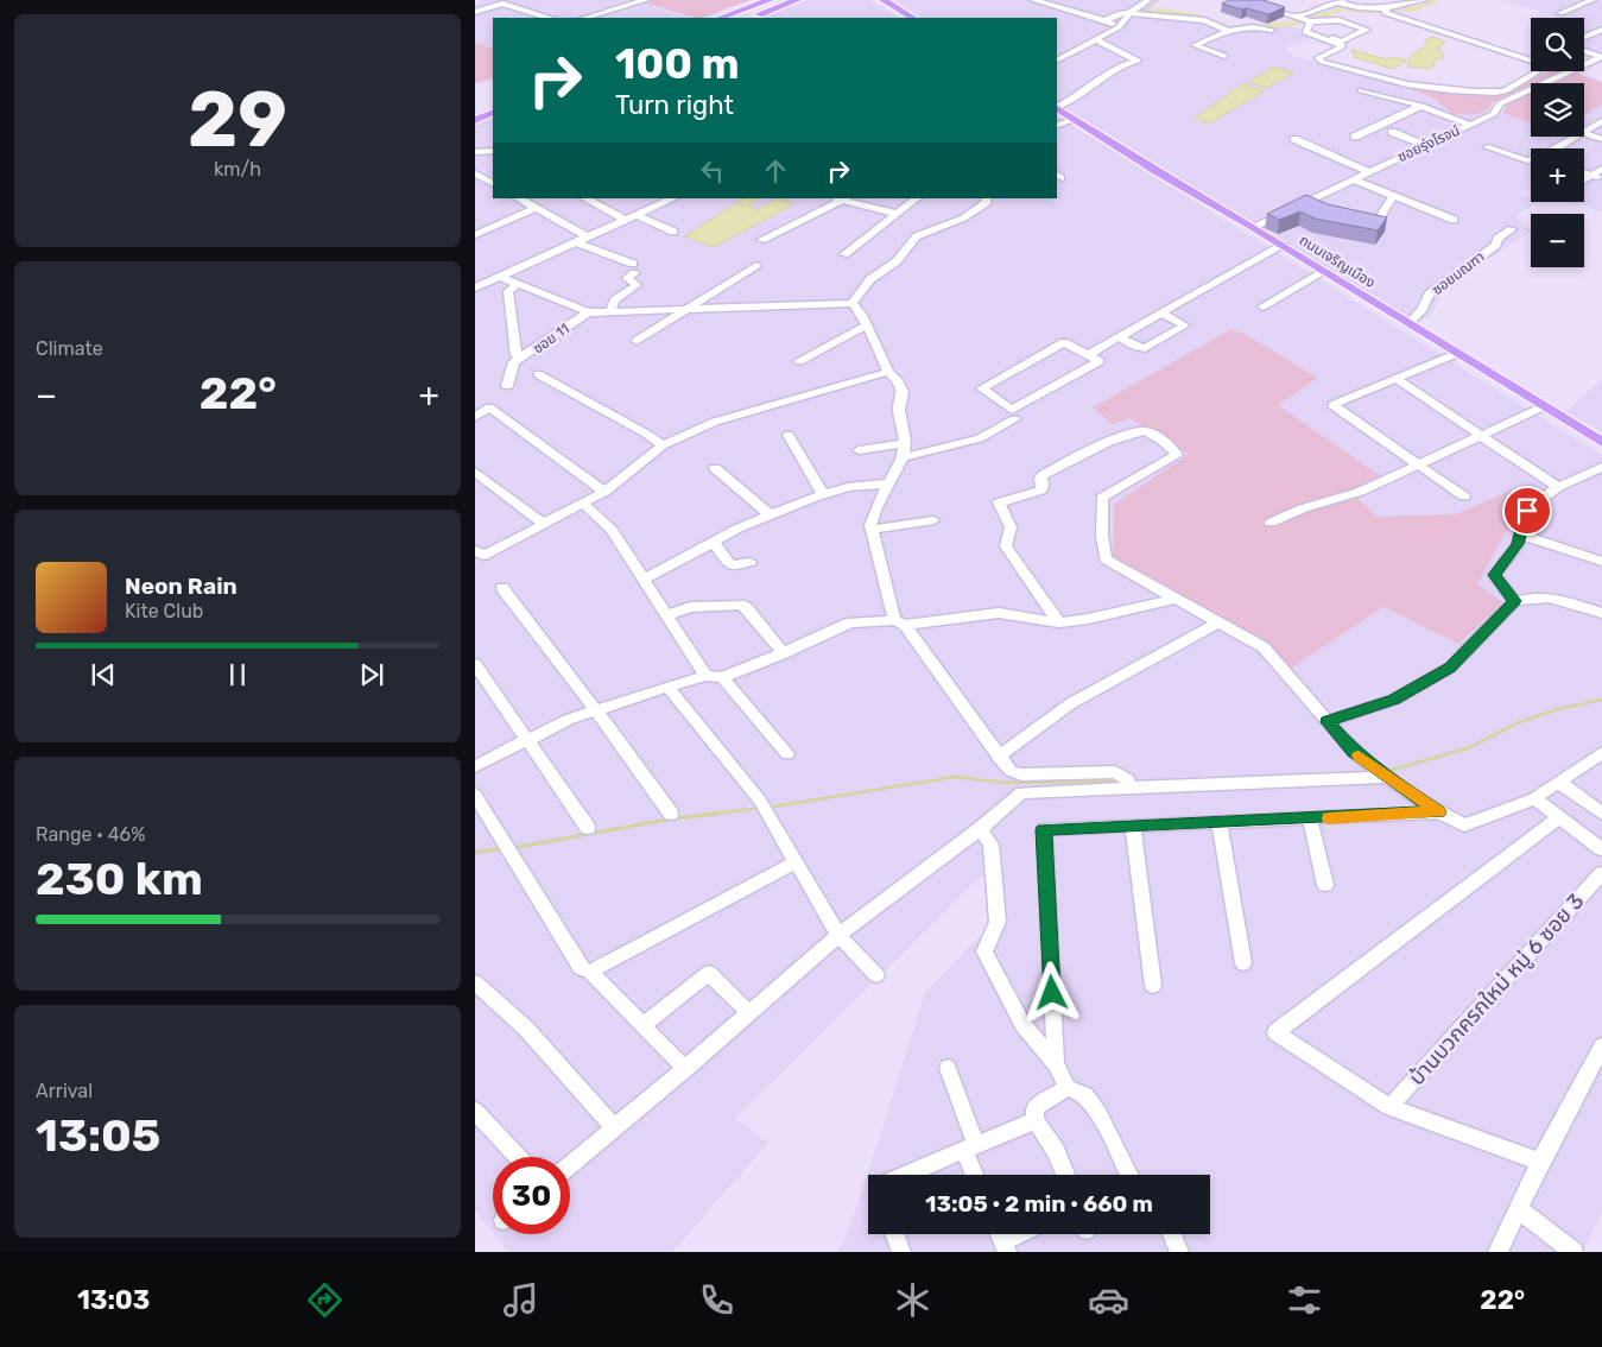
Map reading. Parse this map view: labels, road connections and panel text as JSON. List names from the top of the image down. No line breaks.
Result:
{"streets":{"main road":["ถนนเจริญเมือง"],"street":["ซอยรุ่งโรจน์","ซอยมณฑา","ซอย 11","บ้านบวกครกใหม่ หมู่ 6 ซอย 3"]},"crossings":[["ซอยรุ่งโรจน์","ถนนเจริญเมือง"],["ถนนเจริญเมือง","ซอยมณฑา"]],"page":{"tile":[["29","km/h"],"Climate",["Range · 46%","230 km"],["Arrival","13:05"]],"map_buttons":["+","−"],"turn":["100 m","Turn right"],"heat":["−","22°","+"],"song":["Neon Rain","Kite Club"],"limit":"30","trip":"13:05 · 2 min · 660 m","tabs":["13:03","22°"]}}
